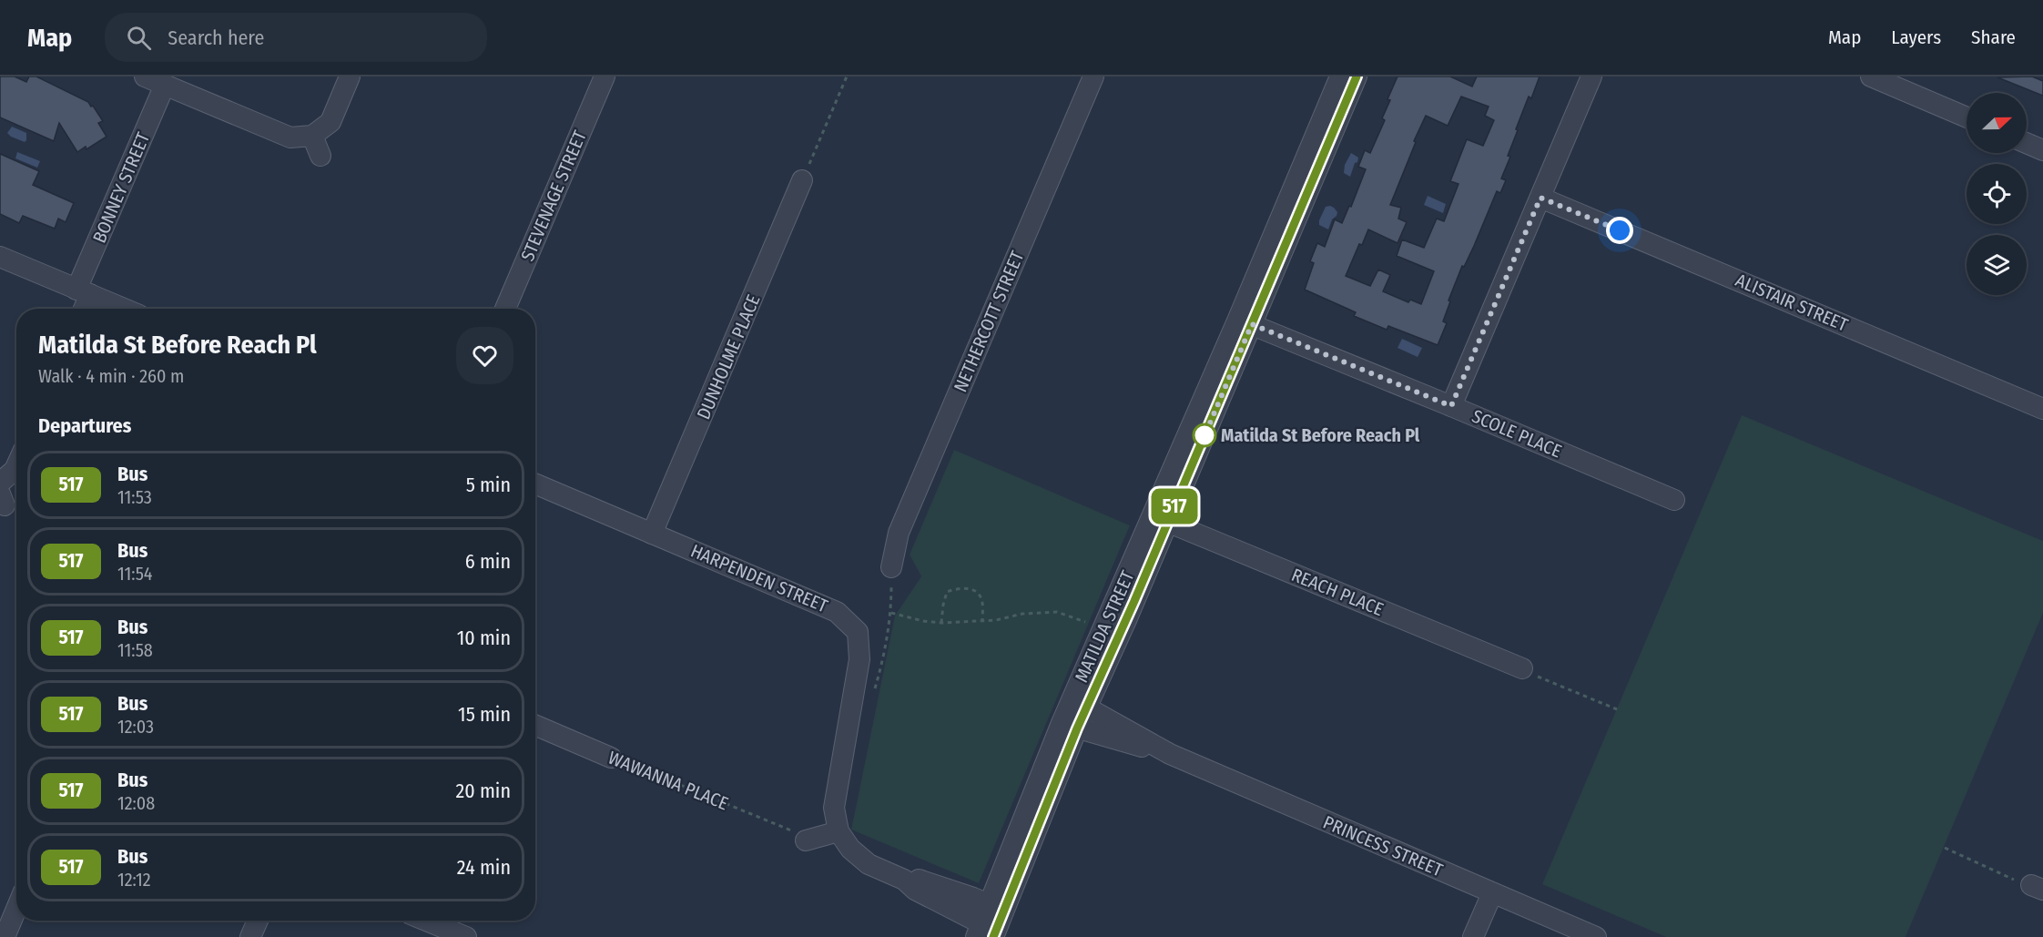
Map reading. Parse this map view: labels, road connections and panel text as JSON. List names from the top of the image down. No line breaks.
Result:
{"streets":{"street":["BONNEY STREET","STEVENAGE STREET","ALISTAIR STREET","NETHERCOTT STREET","DUNHOLME PLACE","SCOLE PLACE","HARPENDEN STREET","REACH PLACE","MATILDA STREET","WAWANNA PLACE","PRINCESS STREET"]},"crossings":[["DUNHOLME PLACE","HARPENDEN STREET"],["SCOLE PLACE","MATILDA STREET"],["HARPENDEN STREET","MATILDA STREET"],["REACH PLACE","MATILDA STREET"],["MATILDA STREET","PRINCESS STREET"]],"places":["Matilda St Before Reach Pl"],"lines":["bus line 517"],"north":"right","page":{"header":"Map","search":"Search here","nav":["Map","Layers","Share"],"on_map":"517","heading":[["Matilda St Before Reach Pl","Walk · 4 min · 260 m"],"Departures"],"list":[{"mark":"517","name":"Bus","note":"11:53","value":"5 min"},{"mark":"517","name":"Bus","note":"11:54","value":"6 min"},{"mark":"517","name":"Bus","note":"11:58","value":"10 min"},{"mark":"517","name":"Bus","note":"12:03","value":"15 min"},{"mark":"517","name":"Bus","note":"12:08","value":"20 min"},{"mark":"517","name":"Bus","note":"12:12","value":"24 min"}]}}
